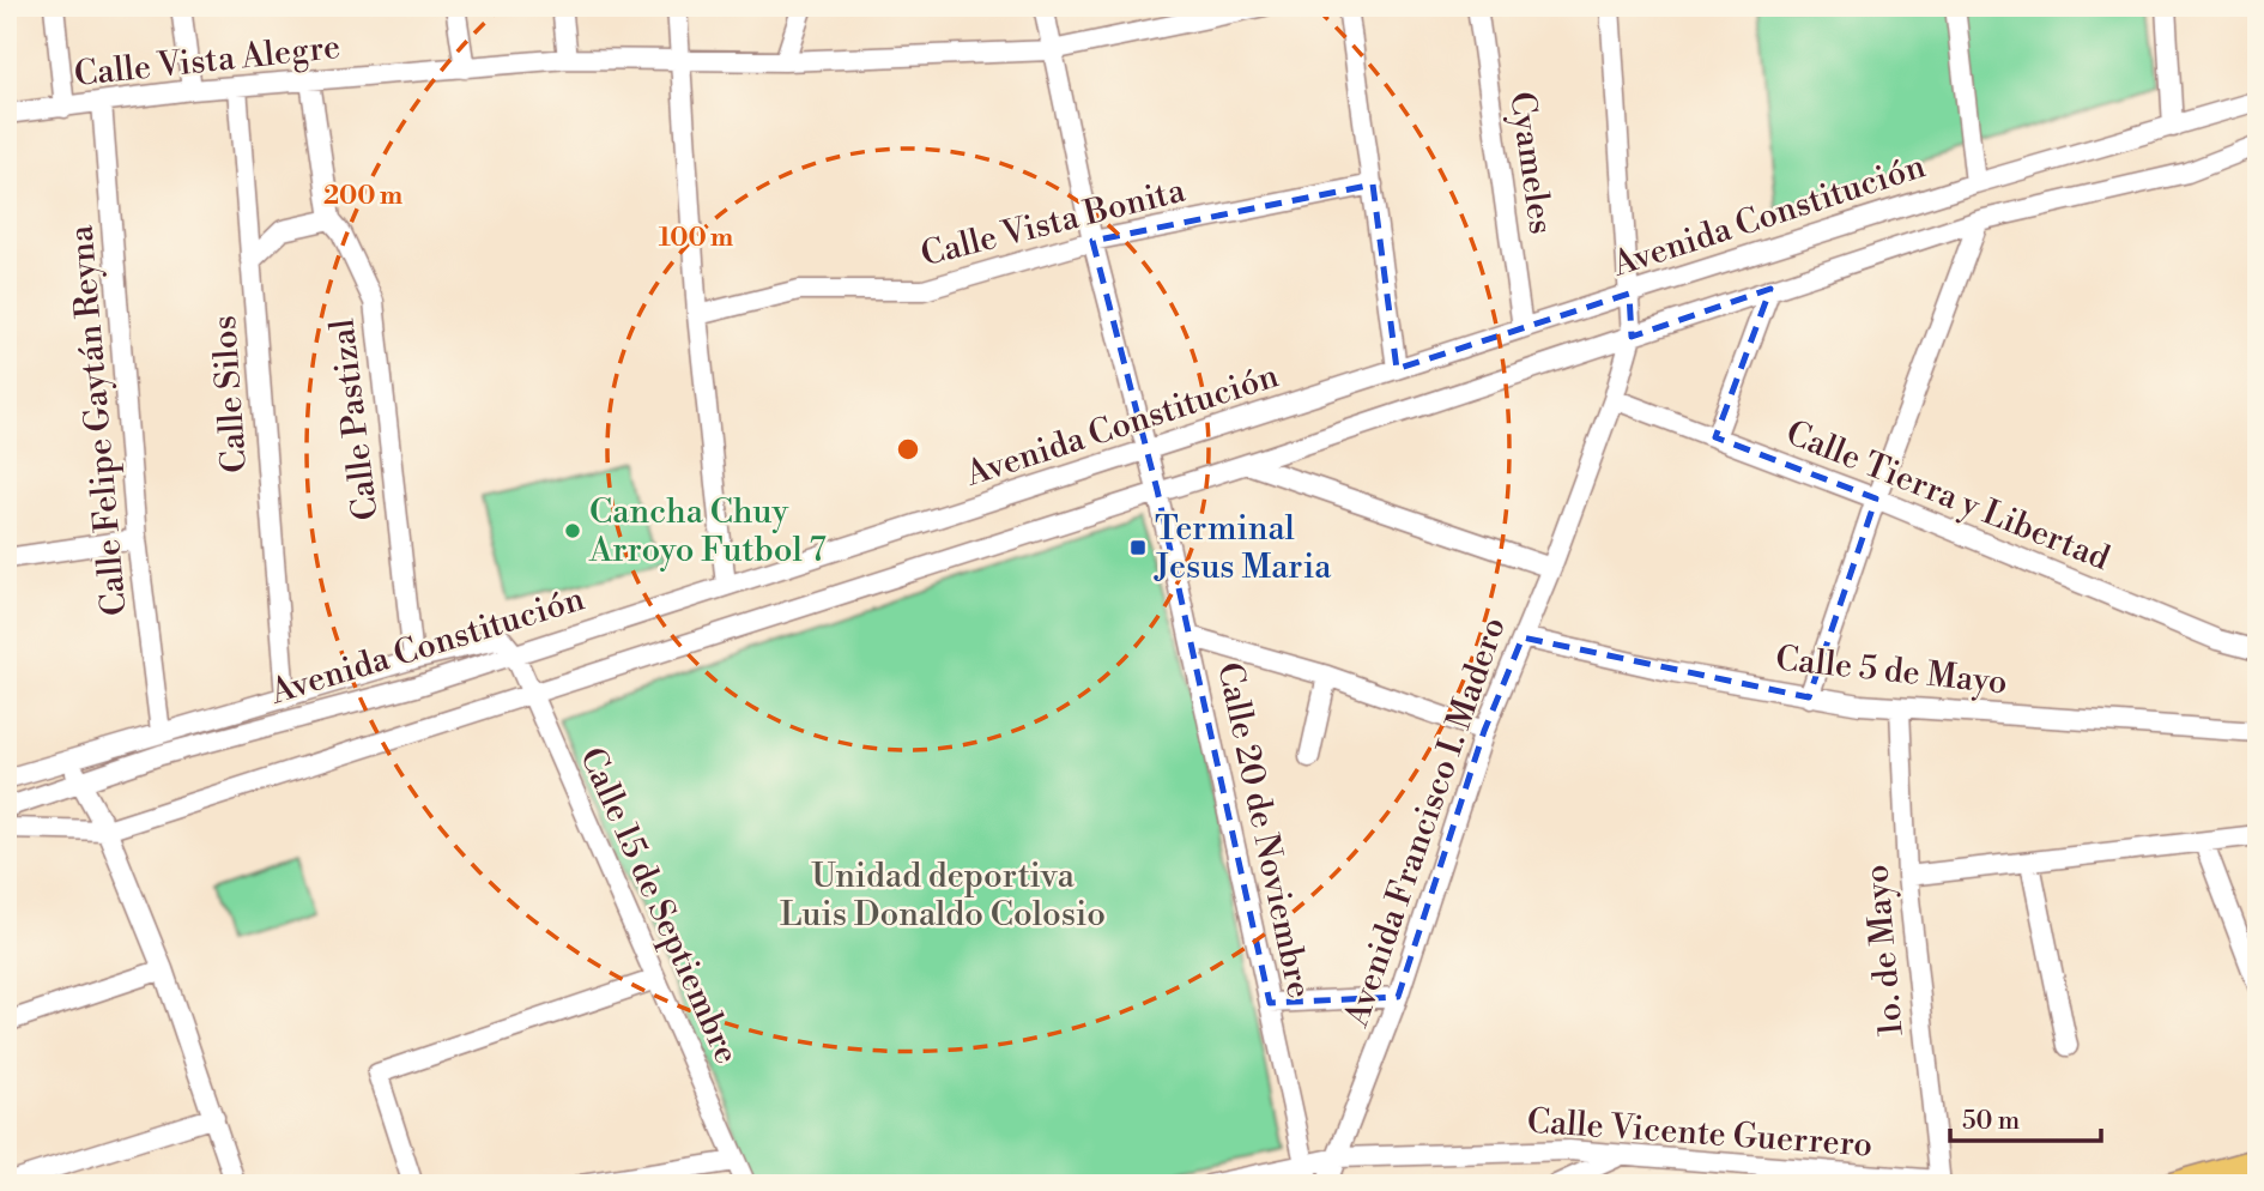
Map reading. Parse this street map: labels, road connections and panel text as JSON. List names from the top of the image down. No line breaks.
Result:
{"streets":{"street":["Calle Vista Alegre","Cyameles","Avenida Constitución","Calle Vista Bonita","Calle Silos","Calle Pastizal","Calle Felipe Gaytán Reyna","Calle Tierra y Libertad","Calle 5 de Mayo","Avenida Francisco I. Madero","Calle 20 de Noviembre","Calle 15 de Septiembre","1o. de Mayo","Calle Vicente Guerrero"]},"crossings":[["Calle Vista Alegre","Calle Silos"],["Calle Vista Alegre","Calle Pastizal"],["Calle Vista Alegre","Calle Felipe Gaytán Reyna"],["Calle Vista Alegre","Calle 20 de Noviembre"],["Cyameles","Avenida Constitución"],["Avenida Constitución","Avenida Francisco I. Madero"],["Avenida Constitución","Calle 20 de Noviembre"],["Avenida Constitución","Calle 15 de Septiembre"],["Calle Vista Bonita","Calle 20 de Noviembre"],["Calle Tierra y Libertad","Avenida Francisco I. Madero"],["Calle 5 de Mayo","Avenida Francisco I. Madero"],["Calle 5 de Mayo","1o. de Mayo"],["Avenida Francisco I. Madero","Calle Vicente Guerrero"],["Calle 20 de Noviembre","Calle Vicente Guerrero"],["1o. de Mayo","Calle Vicente Guerrero"]],"parks":["Unidad deportiva Luis Donaldo Colosio"],"places":{"other":["Cancha Chuy Arroyo Futbol 7"],"transit":["Terminal Jesus Maria"]},"scale_bar":"50 m","rings":["200 m","100 m"]}
